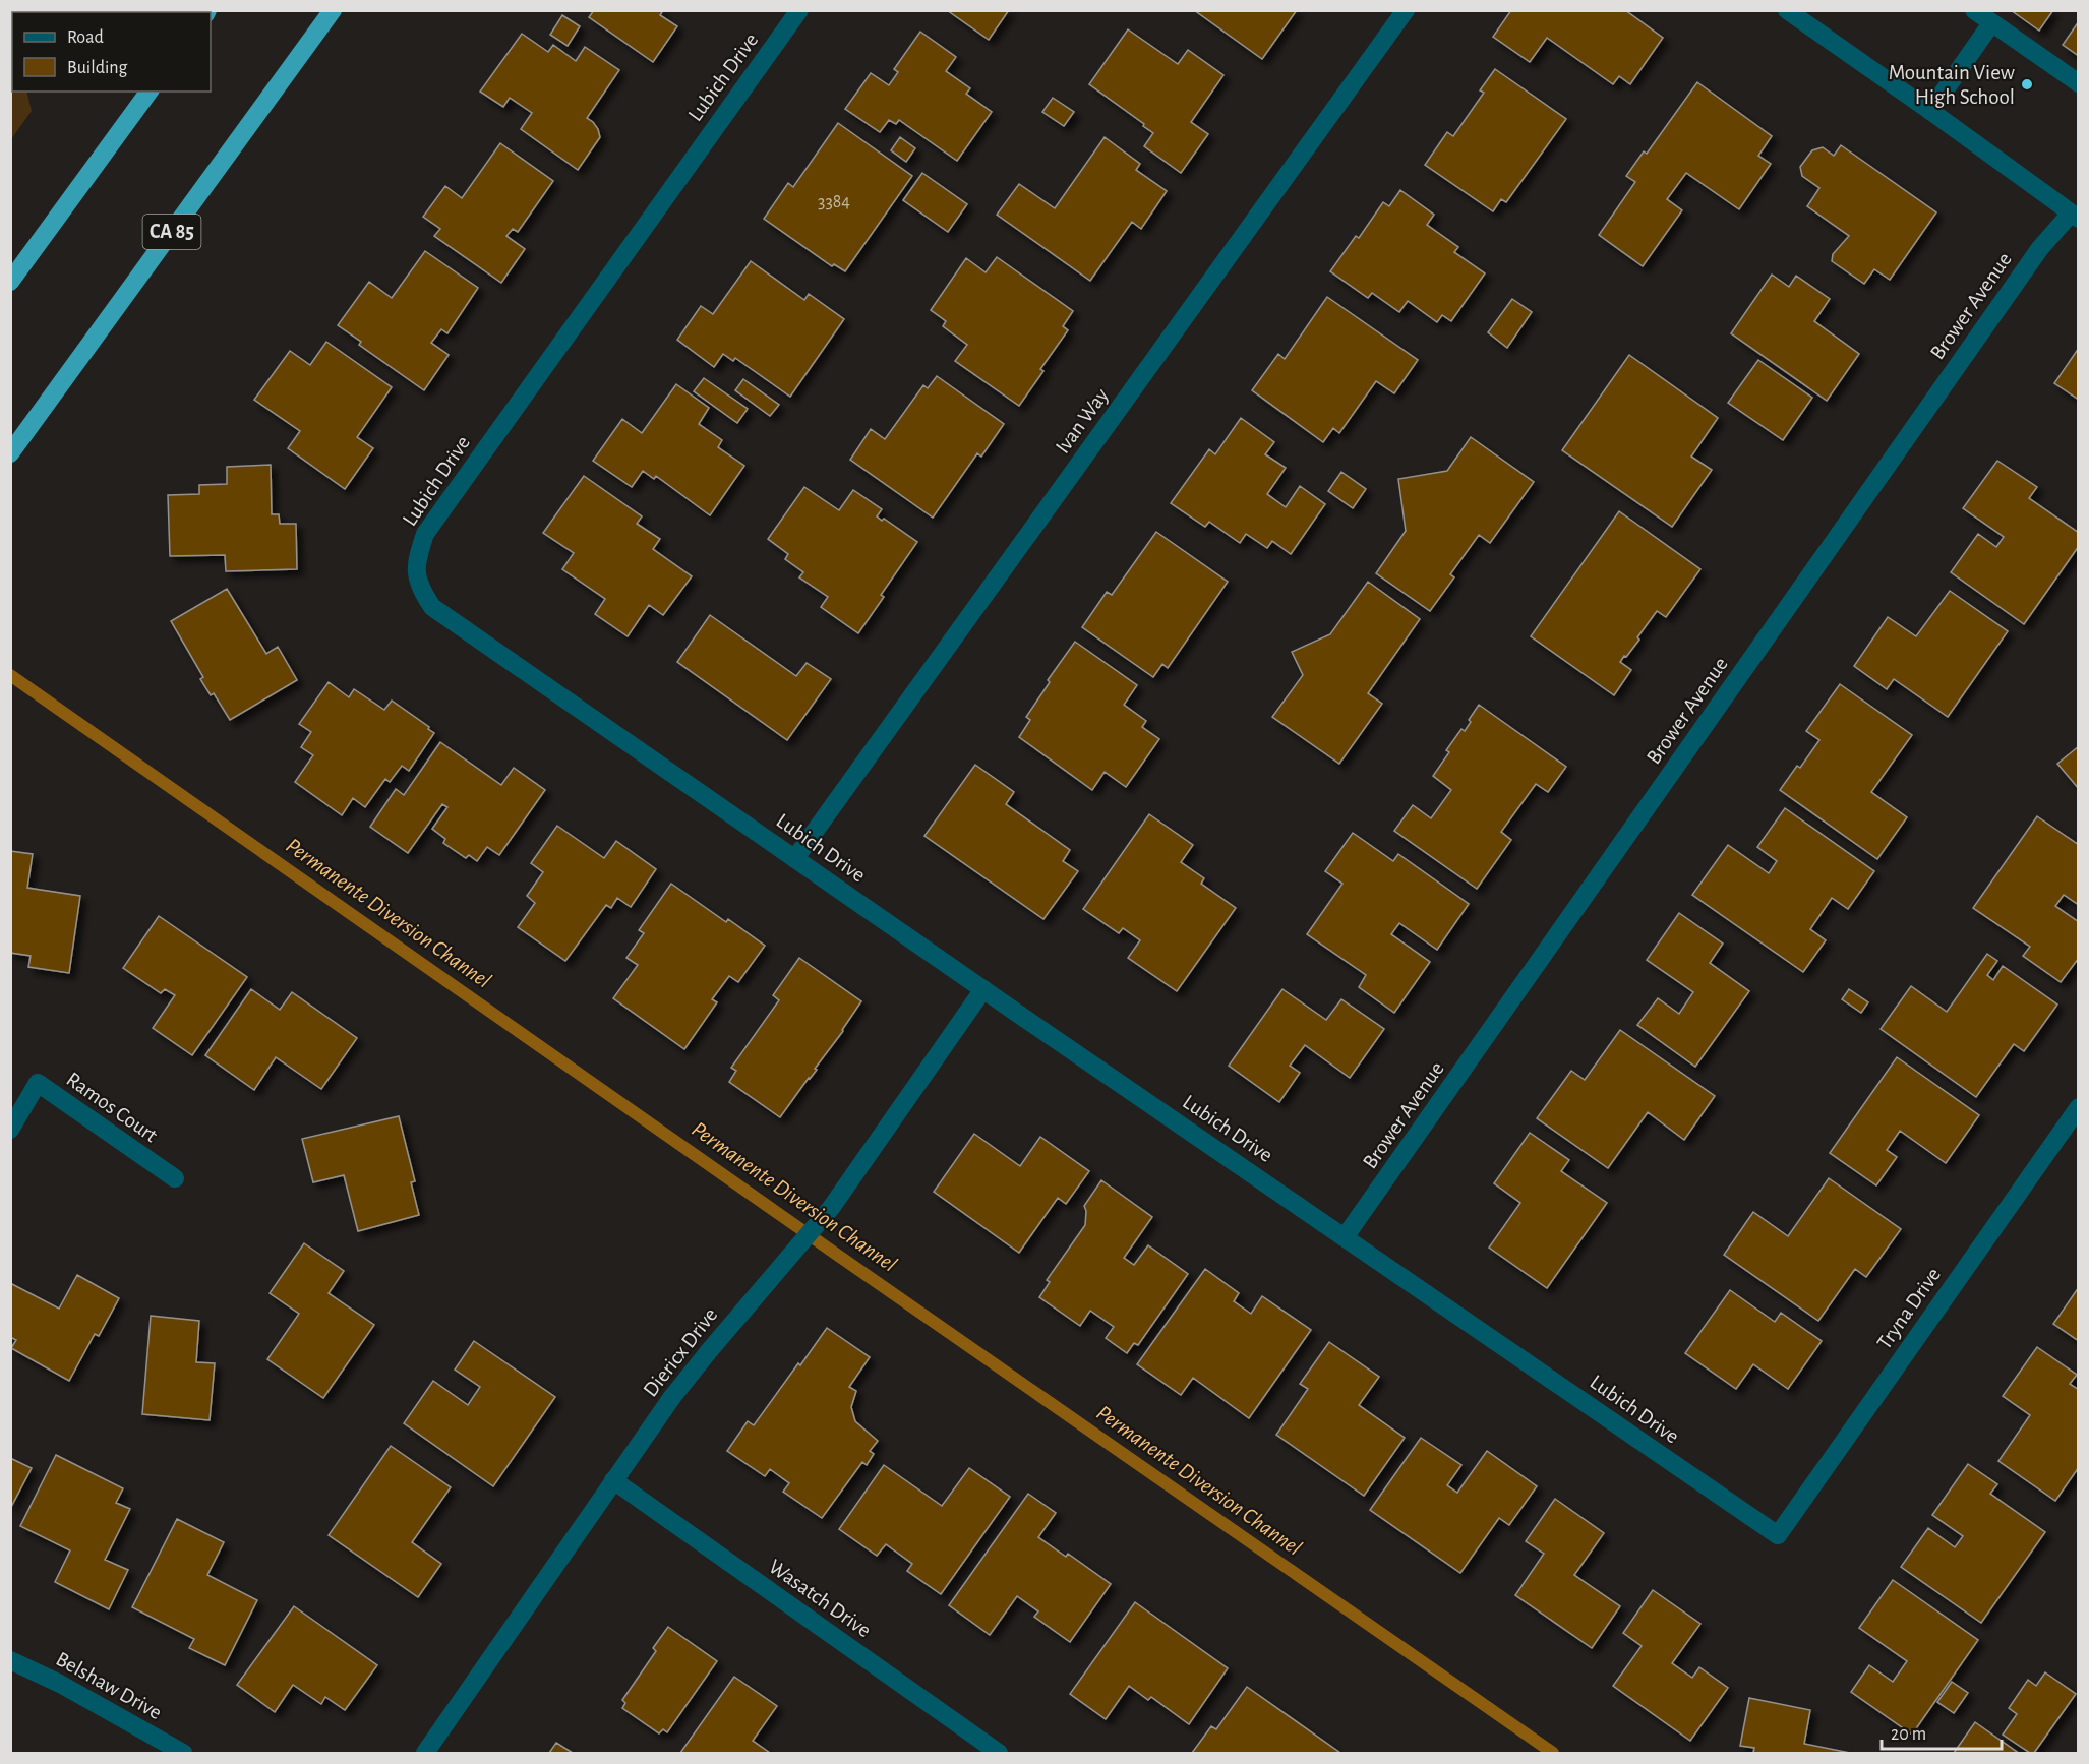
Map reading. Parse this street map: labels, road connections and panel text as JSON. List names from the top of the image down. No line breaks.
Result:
{"streets":{"highway":["CA 85"],"street":["Lubich Drive","Brower Avenue","Ivan Way","Ramos Court","Tryna Drive","Diericx Drive","Wasatch Drive","Belshaw Drive"]},"crossings":[["Lubich Drive","Brower Avenue"],["Lubich Drive","Ivan Way"],["Lubich Drive","Tryna Drive"],["Lubich Drive","Diericx Drive"],["Diericx Drive","Wasatch Drive"]],"water":["Permanente Diversion Channel"],"places":["Mountain View High School"],"house_numbers":["3384"],"legend":["Road","Building"],"scale_bar":"20 m"}
